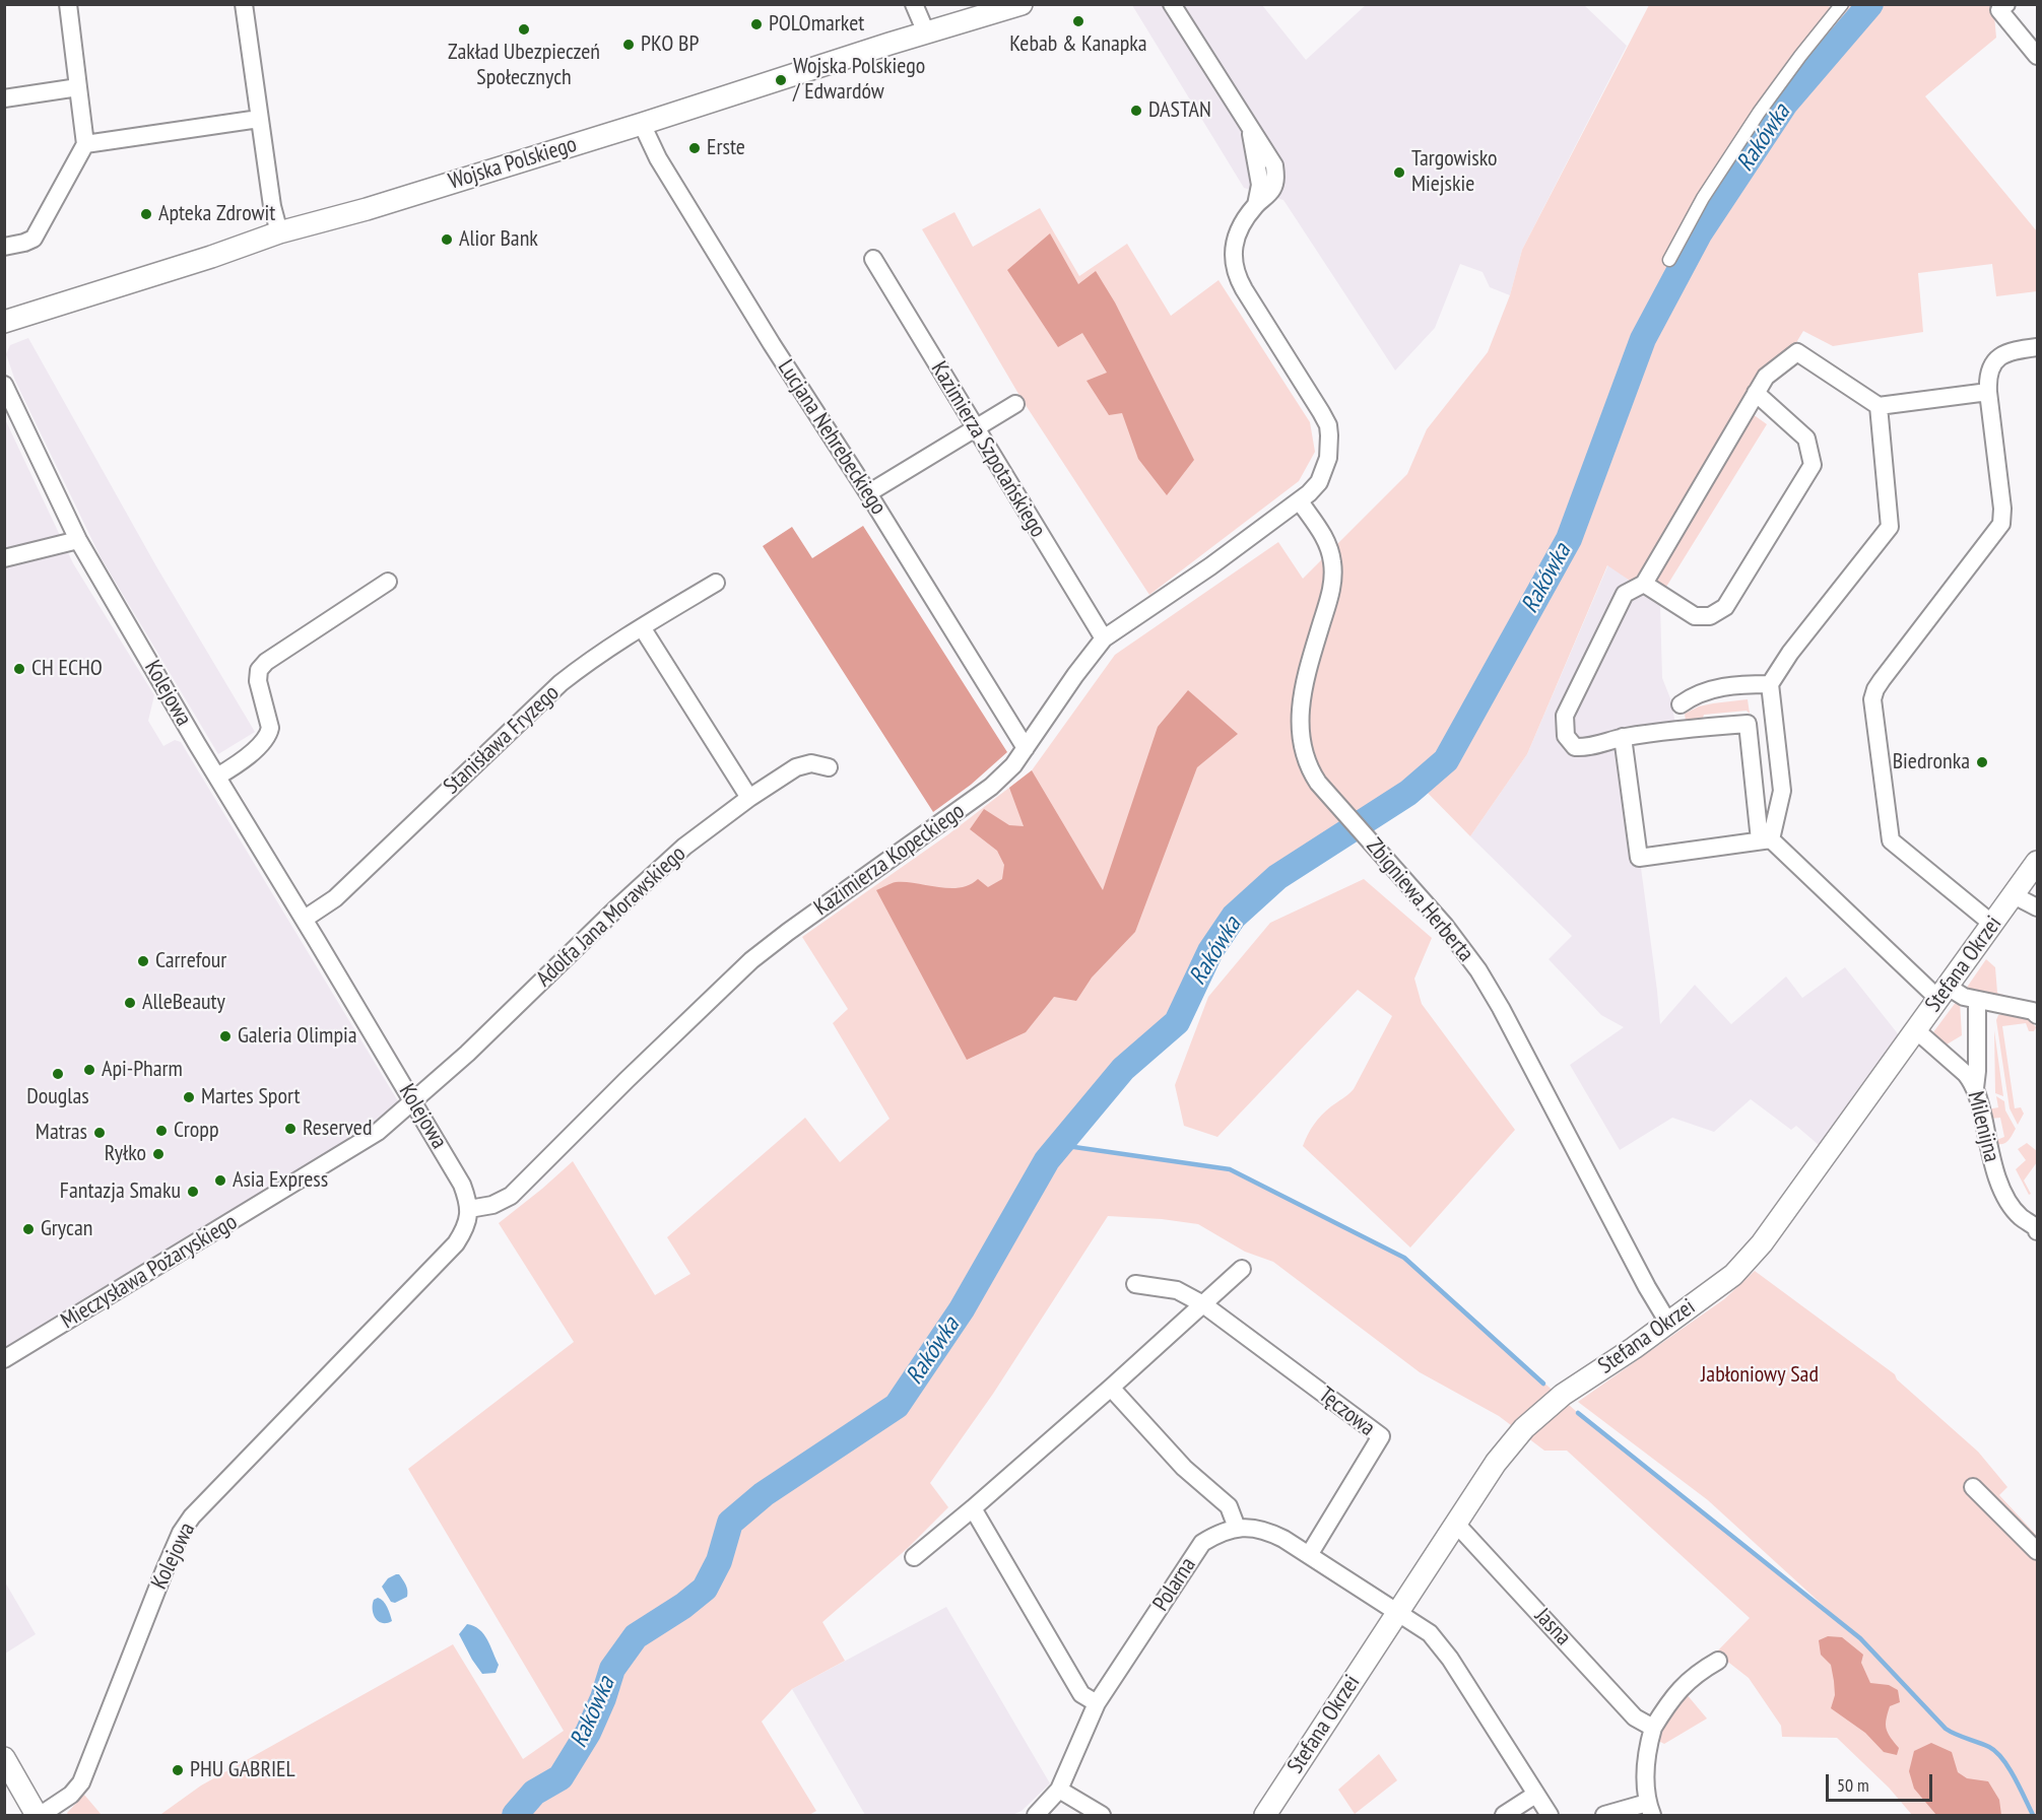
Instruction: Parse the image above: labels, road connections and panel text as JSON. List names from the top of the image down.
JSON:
{
  "streets": {
    "street": [
      "Wojska Polskiego",
      "Lucjana Nehrebeckiego",
      "Kazimierza Szpotańskiego",
      "Kolejowa",
      "Stanisława Fryzego",
      "Kazimierza Kopeckiego",
      "Zbigniewa Herberta",
      "Adolfa Jana Morawskiego",
      "Stefana Okrzei",
      "Milenijna",
      "Mieczysława Pożaryskiego",
      "Tęczowa",
      "Polarna",
      "Jasna"
    ]
  },
  "crossings": [
    ["Wojska Polskiego", "Lucjana Nehrebeckiego"],
    ["Lucjana Nehrebeckiego", "Kazimierza Kopeckiego"],
    ["Kazimierza Szpotańskiego", "Kazimierza Kopeckiego"],
    ["Kolejowa", "Stanisława Fryzego"],
    ["Kolejowa", "Kazimierza Kopeckiego"],
    ["Kolejowa", "Adolfa Jana Morawskiego"],
    ["Kolejowa", "Mieczysława Pożaryskiego"],
    ["Kazimierza Kopeckiego", "Zbigniewa Herberta"],
    ["Zbigniewa Herberta", "Stefana Okrzei"],
    ["Adolfa Jana Morawskiego", "Mieczysława Pożaryskiego"],
    ["Stefana Okrzei", "Milenijna"],
    ["Stefana Okrzei", "Polarna"],
    ["Stefana Okrzei", "Jasna"],
    ["Tęczowa", "Polarna"]
  ],
  "water": ["Rakówka"],
  "parks": ["Jabłoniowy Sad"],
  "places": [
    "Kebab & Kanapka",
    "POLOmarket",
    "Zakład Ubezpieczeń Społecznych",
    "PKO BP",
    "Wojska Polskiego / Edwardów",
    "DASTAN",
    "Erste",
    "Targowisko Miejskie",
    "Apteka Zdrowit",
    "Alior Bank",
    "CH ECHO",
    "Biedronka",
    "Carrefour",
    "AlleBeauty",
    "Galeria Olimpia",
    "Api-Pharm",
    "Douglas",
    "Martes Sport",
    "Reserved",
    "Cropp",
    "Matras",
    "Ryłko",
    "Asia Express",
    "Fantazja Smaku",
    "Grycan",
    "PHU GABRIEL"
  ],
  "scale_bar": "50 m"
}
